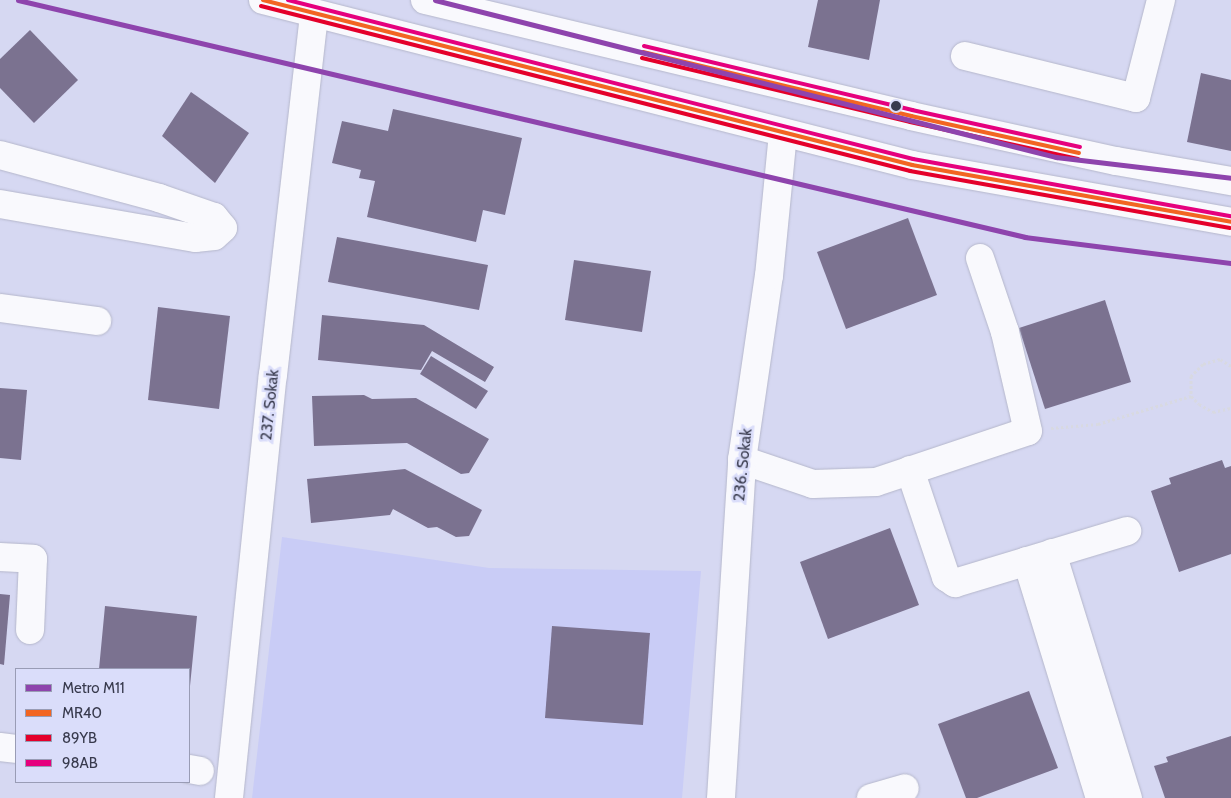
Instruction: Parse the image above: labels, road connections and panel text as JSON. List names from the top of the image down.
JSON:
{
  "streets": {
    "street": ["237. Sokak", "236. Sokak"]
  },
  "lines": [
    "metro line M11",
    "transit line MR40",
    "transit line 98AB",
    "transit line 89YB"
  ],
  "legend": [
    "Metro M11",
    "MR40",
    "89YB",
    "98AB"
  ]
}
